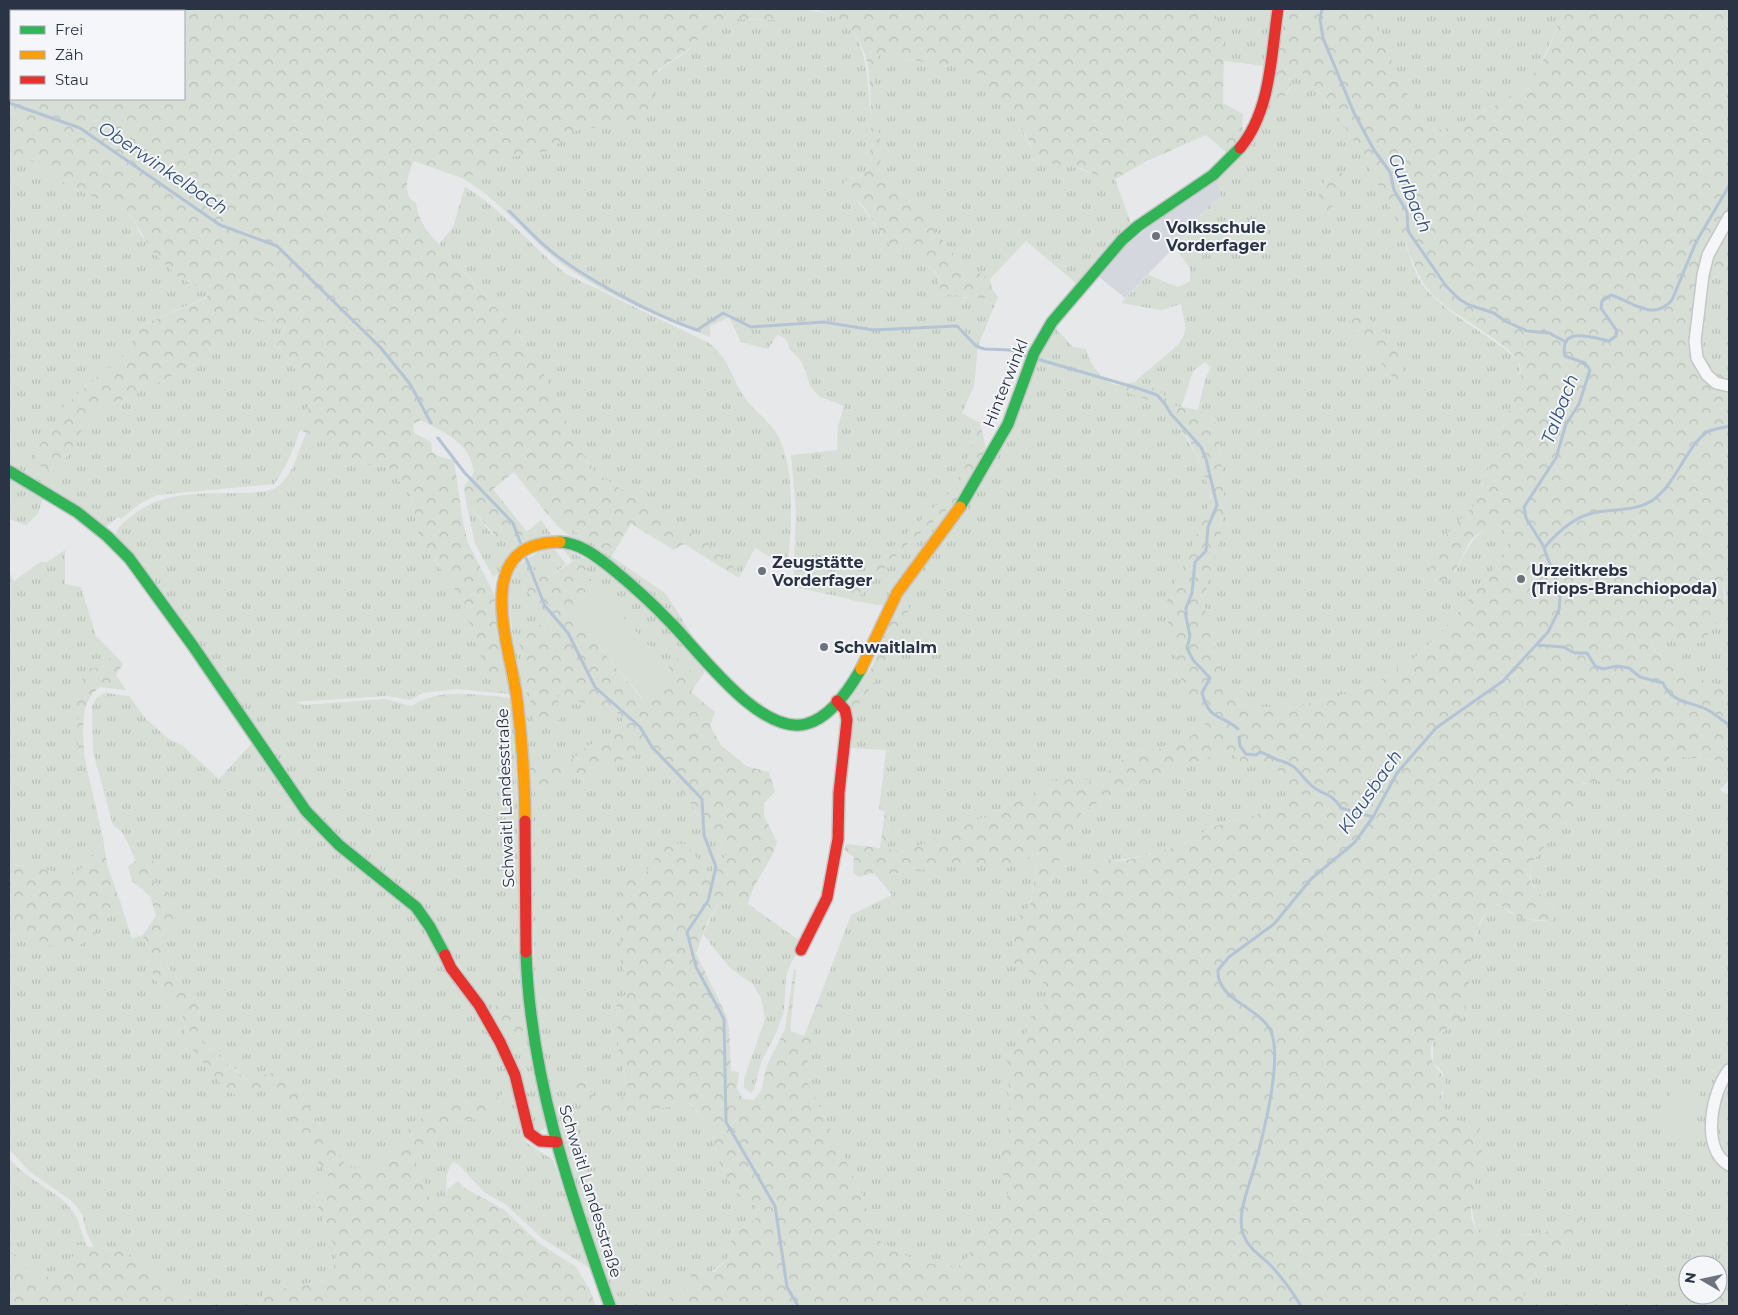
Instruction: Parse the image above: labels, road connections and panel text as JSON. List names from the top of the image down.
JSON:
{
  "streets": {
    "street": ["Hinterwinkl", "Schwaitl Landesstraße"]
  },
  "crossings": [
    ["Hinterwinkl", "Schwaitl Landesstraße"]
  ],
  "water": [
    "Oberwinkelbach",
    "Gurlbach",
    "Talbach",
    "Klausbach"
  ],
  "places": [
    "Volksschule Vorderfager",
    "Zeugstätte Vorderfager",
    "Urzeitkrebs (Triops-Branchiopoda)",
    "Schwaitlalm"
  ],
  "legend": ["Frei", "Zäh", "Stau"],
  "north": "left"
}
